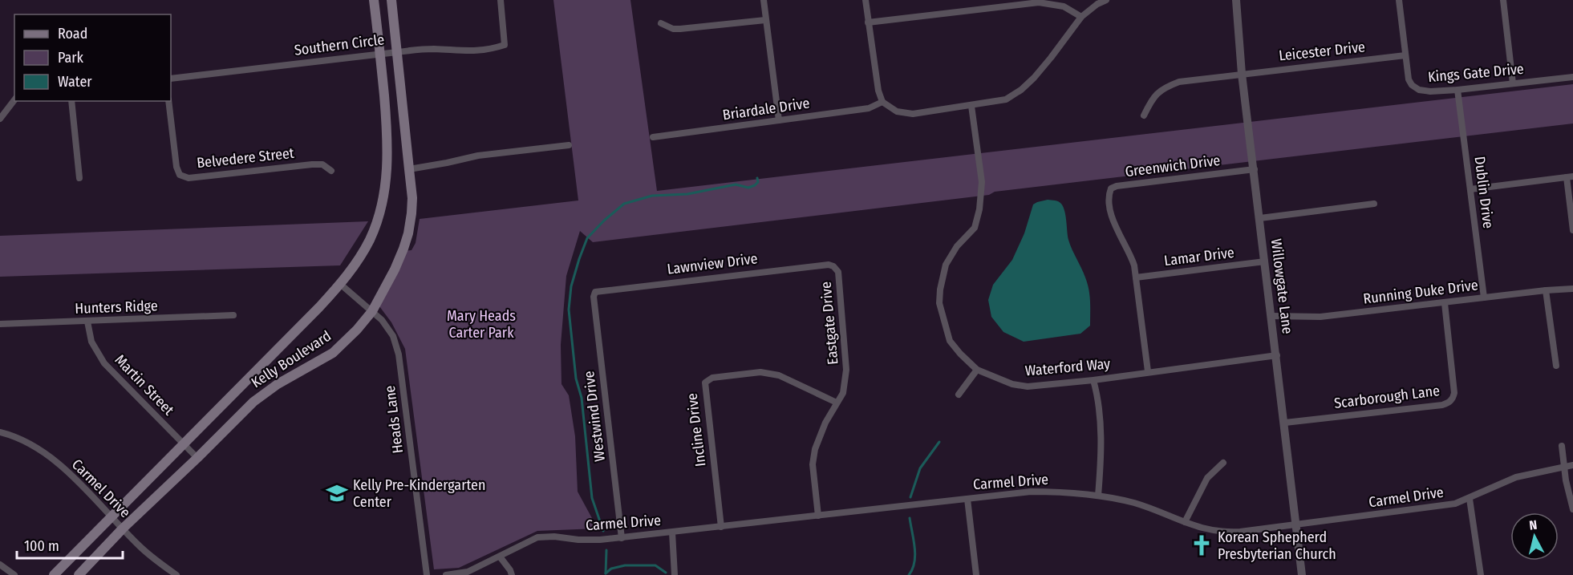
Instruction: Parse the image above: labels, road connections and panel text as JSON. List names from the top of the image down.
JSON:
{
  "streets": {
    "main road": ["Kelly Boulevard"],
    "street": [
      "Southern Circle",
      "Leicester Drive",
      "Kings Gate Drive",
      "Briardale Drive",
      "Belvedere Street",
      "Greenwich Drive",
      "Dublin Drive",
      "Lamar Drive",
      "Lawnview Drive",
      "Willowgate Lane",
      "Running Duke Drive",
      "Hunters Ridge",
      "Eastgate Drive",
      "Waterford Way",
      "Martin Street",
      "Scarborough Lane",
      "Westwind Drive",
      "Heads Lane",
      "Incline Drive",
      "Carmel Drive"
    ]
  },
  "crossings": [
    ["Southern Circle", "Kelly Boulevard"],
    ["Leicester Drive", "Kings Gate Drive"],
    ["Leicester Drive", "Willowgate Lane"],
    ["Kings Gate Drive", "Dublin Drive"],
    ["Greenwich Drive", "Lamar Drive"],
    ["Greenwich Drive", "Willowgate Lane"],
    ["Greenwich Drive", "Waterford Way"],
    ["Dublin Drive", "Running Duke Drive"],
    ["Lamar Drive", "Willowgate Lane"],
    ["Lawnview Drive", "Eastgate Drive"],
    ["Lawnview Drive", "Westwind Drive"],
    ["Willowgate Lane", "Running Duke Drive"],
    ["Willowgate Lane", "Waterford Way"],
    ["Willowgate Lane", "Scarborough Lane"],
    ["Willowgate Lane", "Carmel Drive"],
    ["Running Duke Drive", "Scarborough Lane"],
    ["Hunters Ridge", "Martin Street"],
    ["Eastgate Drive", "Incline Drive"],
    ["Eastgate Drive", "Carmel Drive"],
    ["Kelly Boulevard", "Martin Street"],
    ["Kelly Boulevard", "Heads Lane"],
    ["Kelly Boulevard", "Carmel Drive"],
    ["Westwind Drive", "Carmel Drive"],
    ["Incline Drive", "Carmel Drive"]
  ],
  "parks": ["Mary Heads Carter Park"],
  "places": {
    "school or university": ["Kelly Pre-Kindergarten Center"],
    "church": ["Korean Sphepherd Presbyterian Church"]
  },
  "legend": ["Road", "Park", "Water"],
  "scale_bar": "100 m",
  "north": "top"
}
